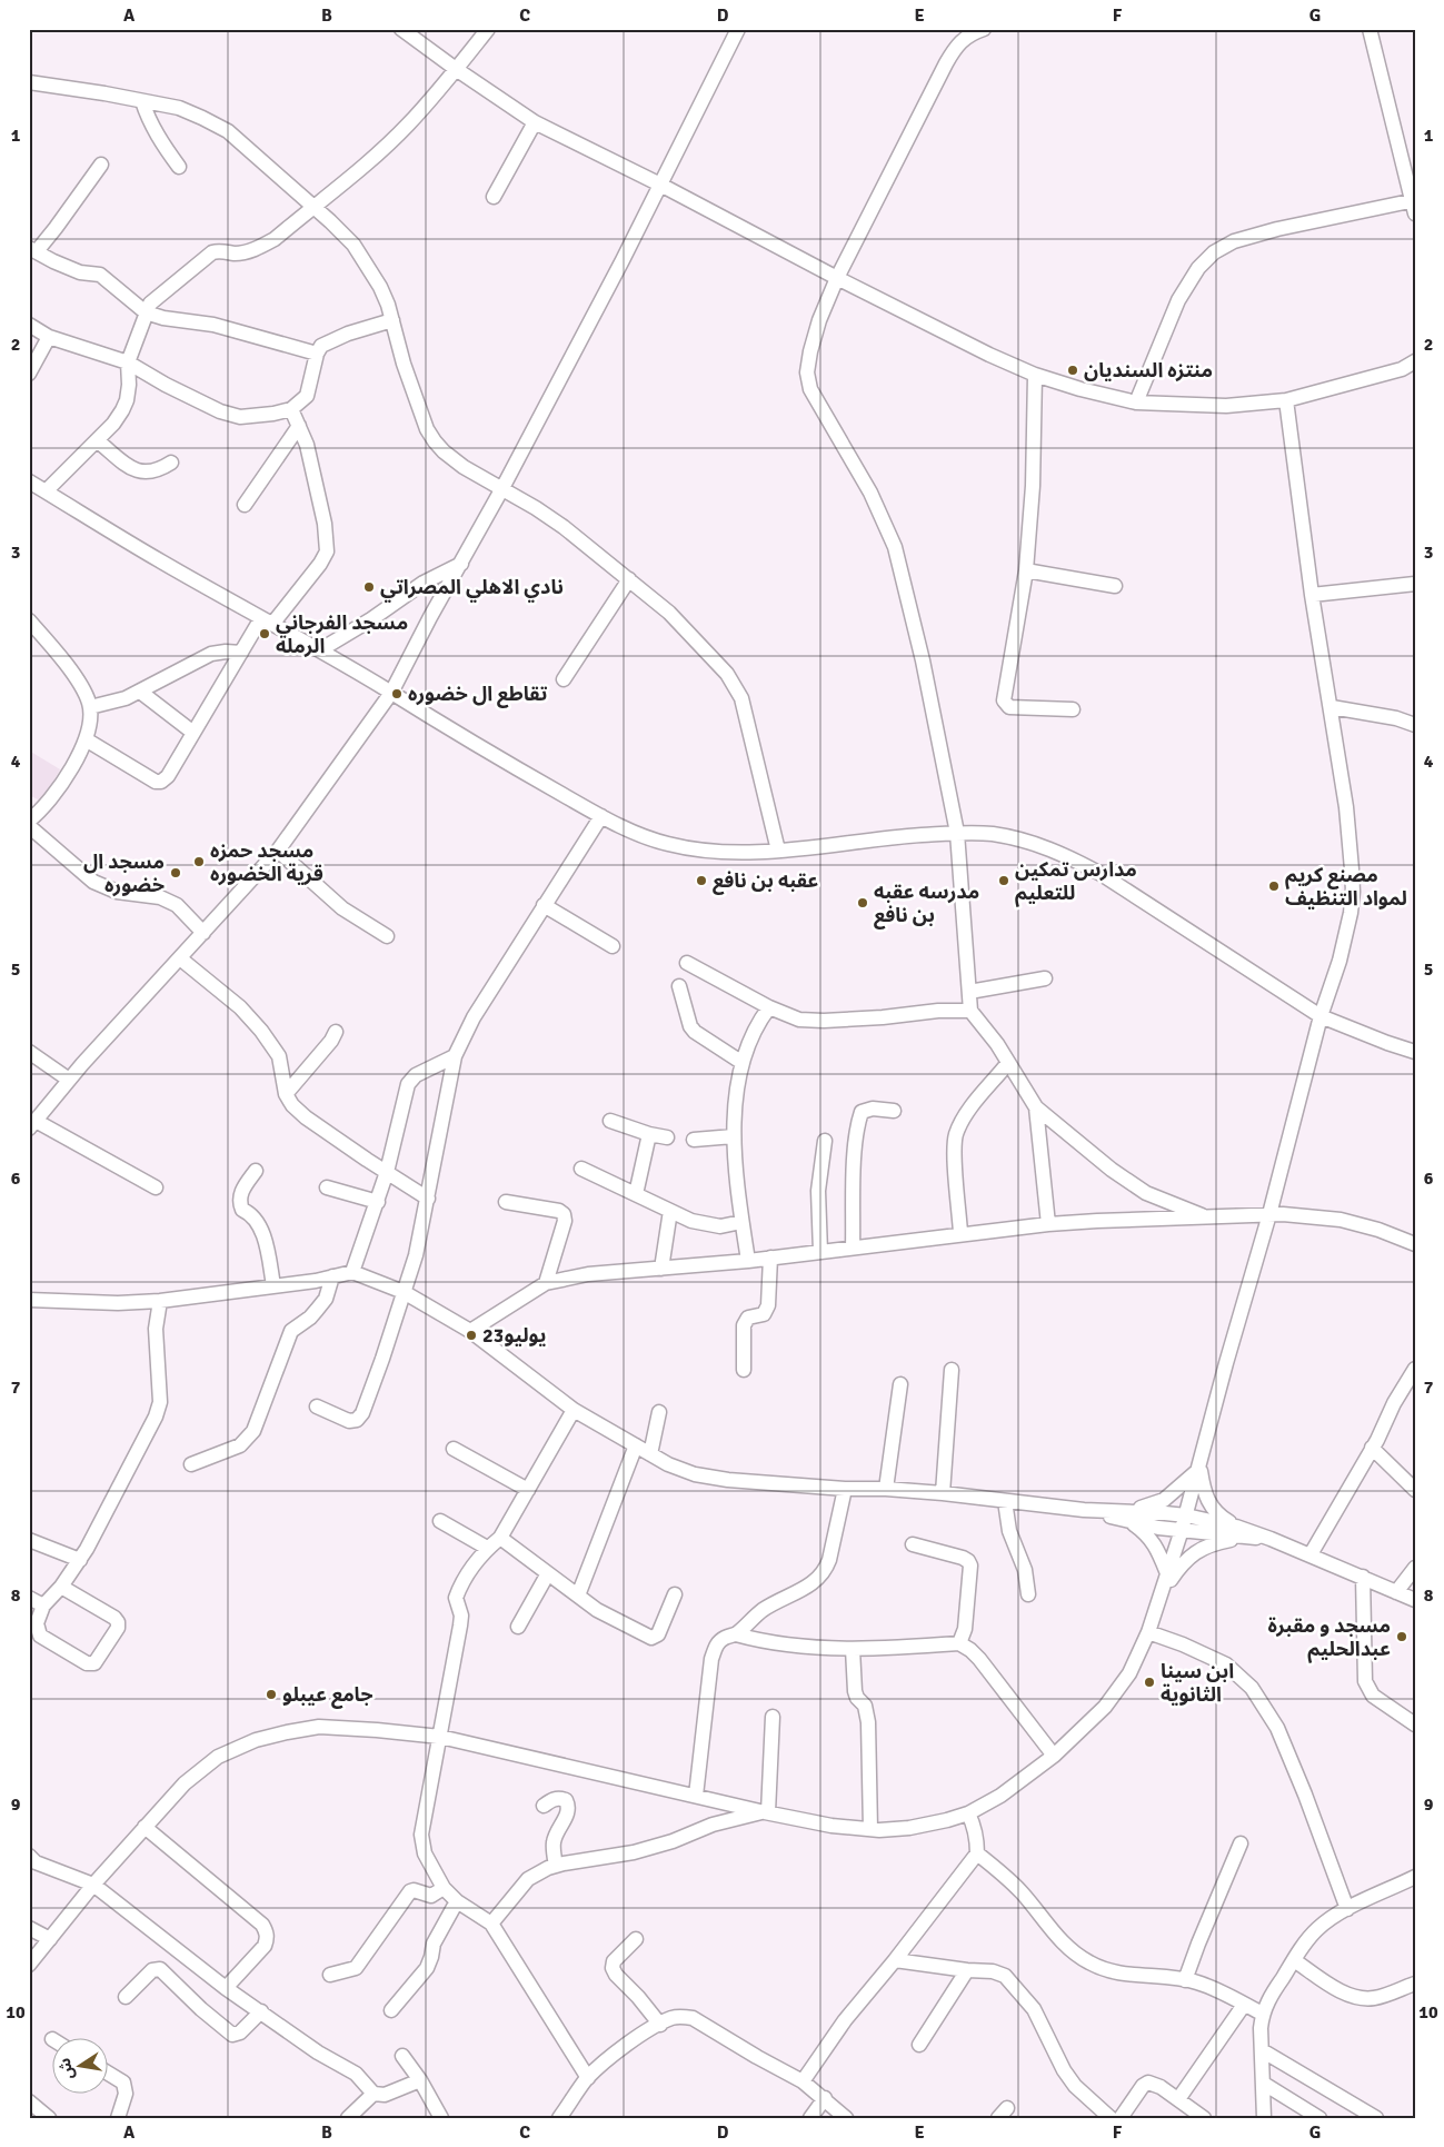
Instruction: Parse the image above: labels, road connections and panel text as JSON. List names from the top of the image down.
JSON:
{
  "places": [
    "منتزه السنديان",
    "نادي الاهلي المصراتي",
    "مسجد الفرجاني الرمله",
    "تقاطع ال خضوره",
    "مسجد حمزه قرية الخضوره",
    "مسجد ال خضوره",
    "عقبه بن نافع",
    "مدارس تمكين للتعليم",
    "مصنع كريم لمواد التنظيف",
    "مدرسه عقبه بن نافع",
    "23يوليو",
    "مسجد و مقبرة عبدالحليم",
    "ابن سينا الثانوية",
    "جامع عيبلو"
  ],
  "north": "left",
  "grid": {
    "columns": [
      "A",
      "B",
      "C",
      "D",
      "E",
      "F",
      "G"
    ],
    "rows": [
      "1",
      "2",
      "3",
      "4",
      "5",
      "6",
      "7",
      "8",
      "9",
      "10"
    ]
  }
}
